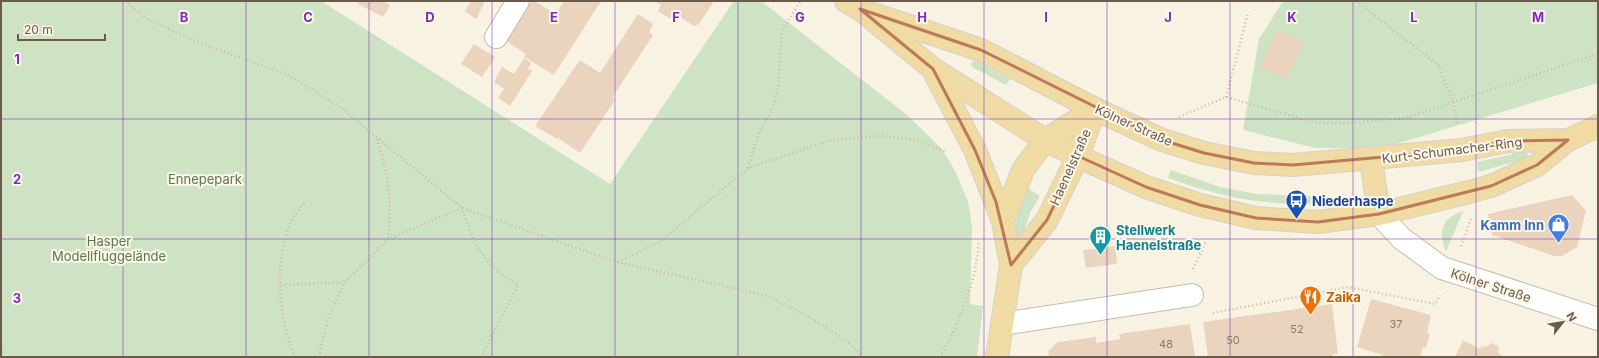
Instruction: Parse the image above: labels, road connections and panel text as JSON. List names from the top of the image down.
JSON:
{
  "streets": {
    "main road": ["Kölner Straße", "Kurt-Schumacher-Ring", "Haenelstraße"]
  },
  "crossings": [
    ["Kölner Straße", "Kurt-Schumacher-Ring"],
    ["Kölner Straße", "Haenelstraße"]
  ],
  "parks": ["Ennepepark", "Hasper Modellfluggelände"],
  "places": {
    "bus stop": ["Niederhaspe"],
    "shop": ["Kamm Inn"],
    "building": ["Stellwerk Haenelstraße"],
    "restaurant": ["Zaika"]
  },
  "house_numbers": [
    "37",
    "52",
    "50",
    "48"
  ],
  "scale_bar": "20 m",
  "north": "top right",
  "grid": {
    "columns": [
      "B",
      "C",
      "D",
      "E",
      "F",
      "G",
      "H",
      "I",
      "J",
      "K",
      "L",
      "M"
    ],
    "rows": ["1", "2", "3"]
  }
}
